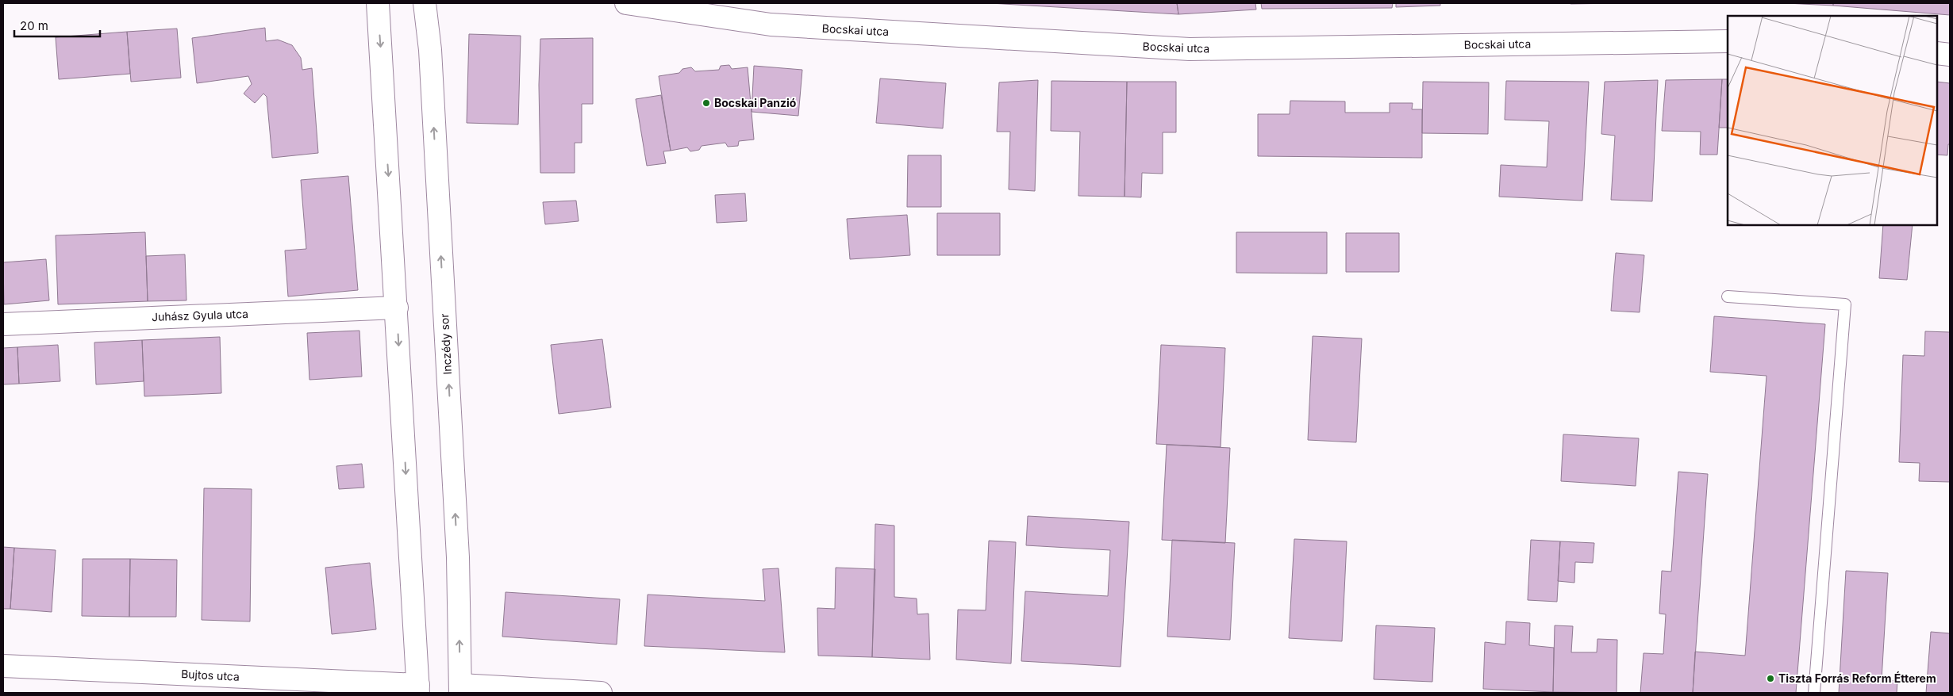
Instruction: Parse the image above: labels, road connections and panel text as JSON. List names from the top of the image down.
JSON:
{
  "streets": {
    "street": [
      "Bocskai utca",
      "Juhász Gyula utca",
      "Inczédy sor",
      "Bujtos utca"
    ]
  },
  "places": ["Bocskai Panzió", "Tiszta Forrás Reform Étterem"],
  "scale_bar": "20 m"
}
